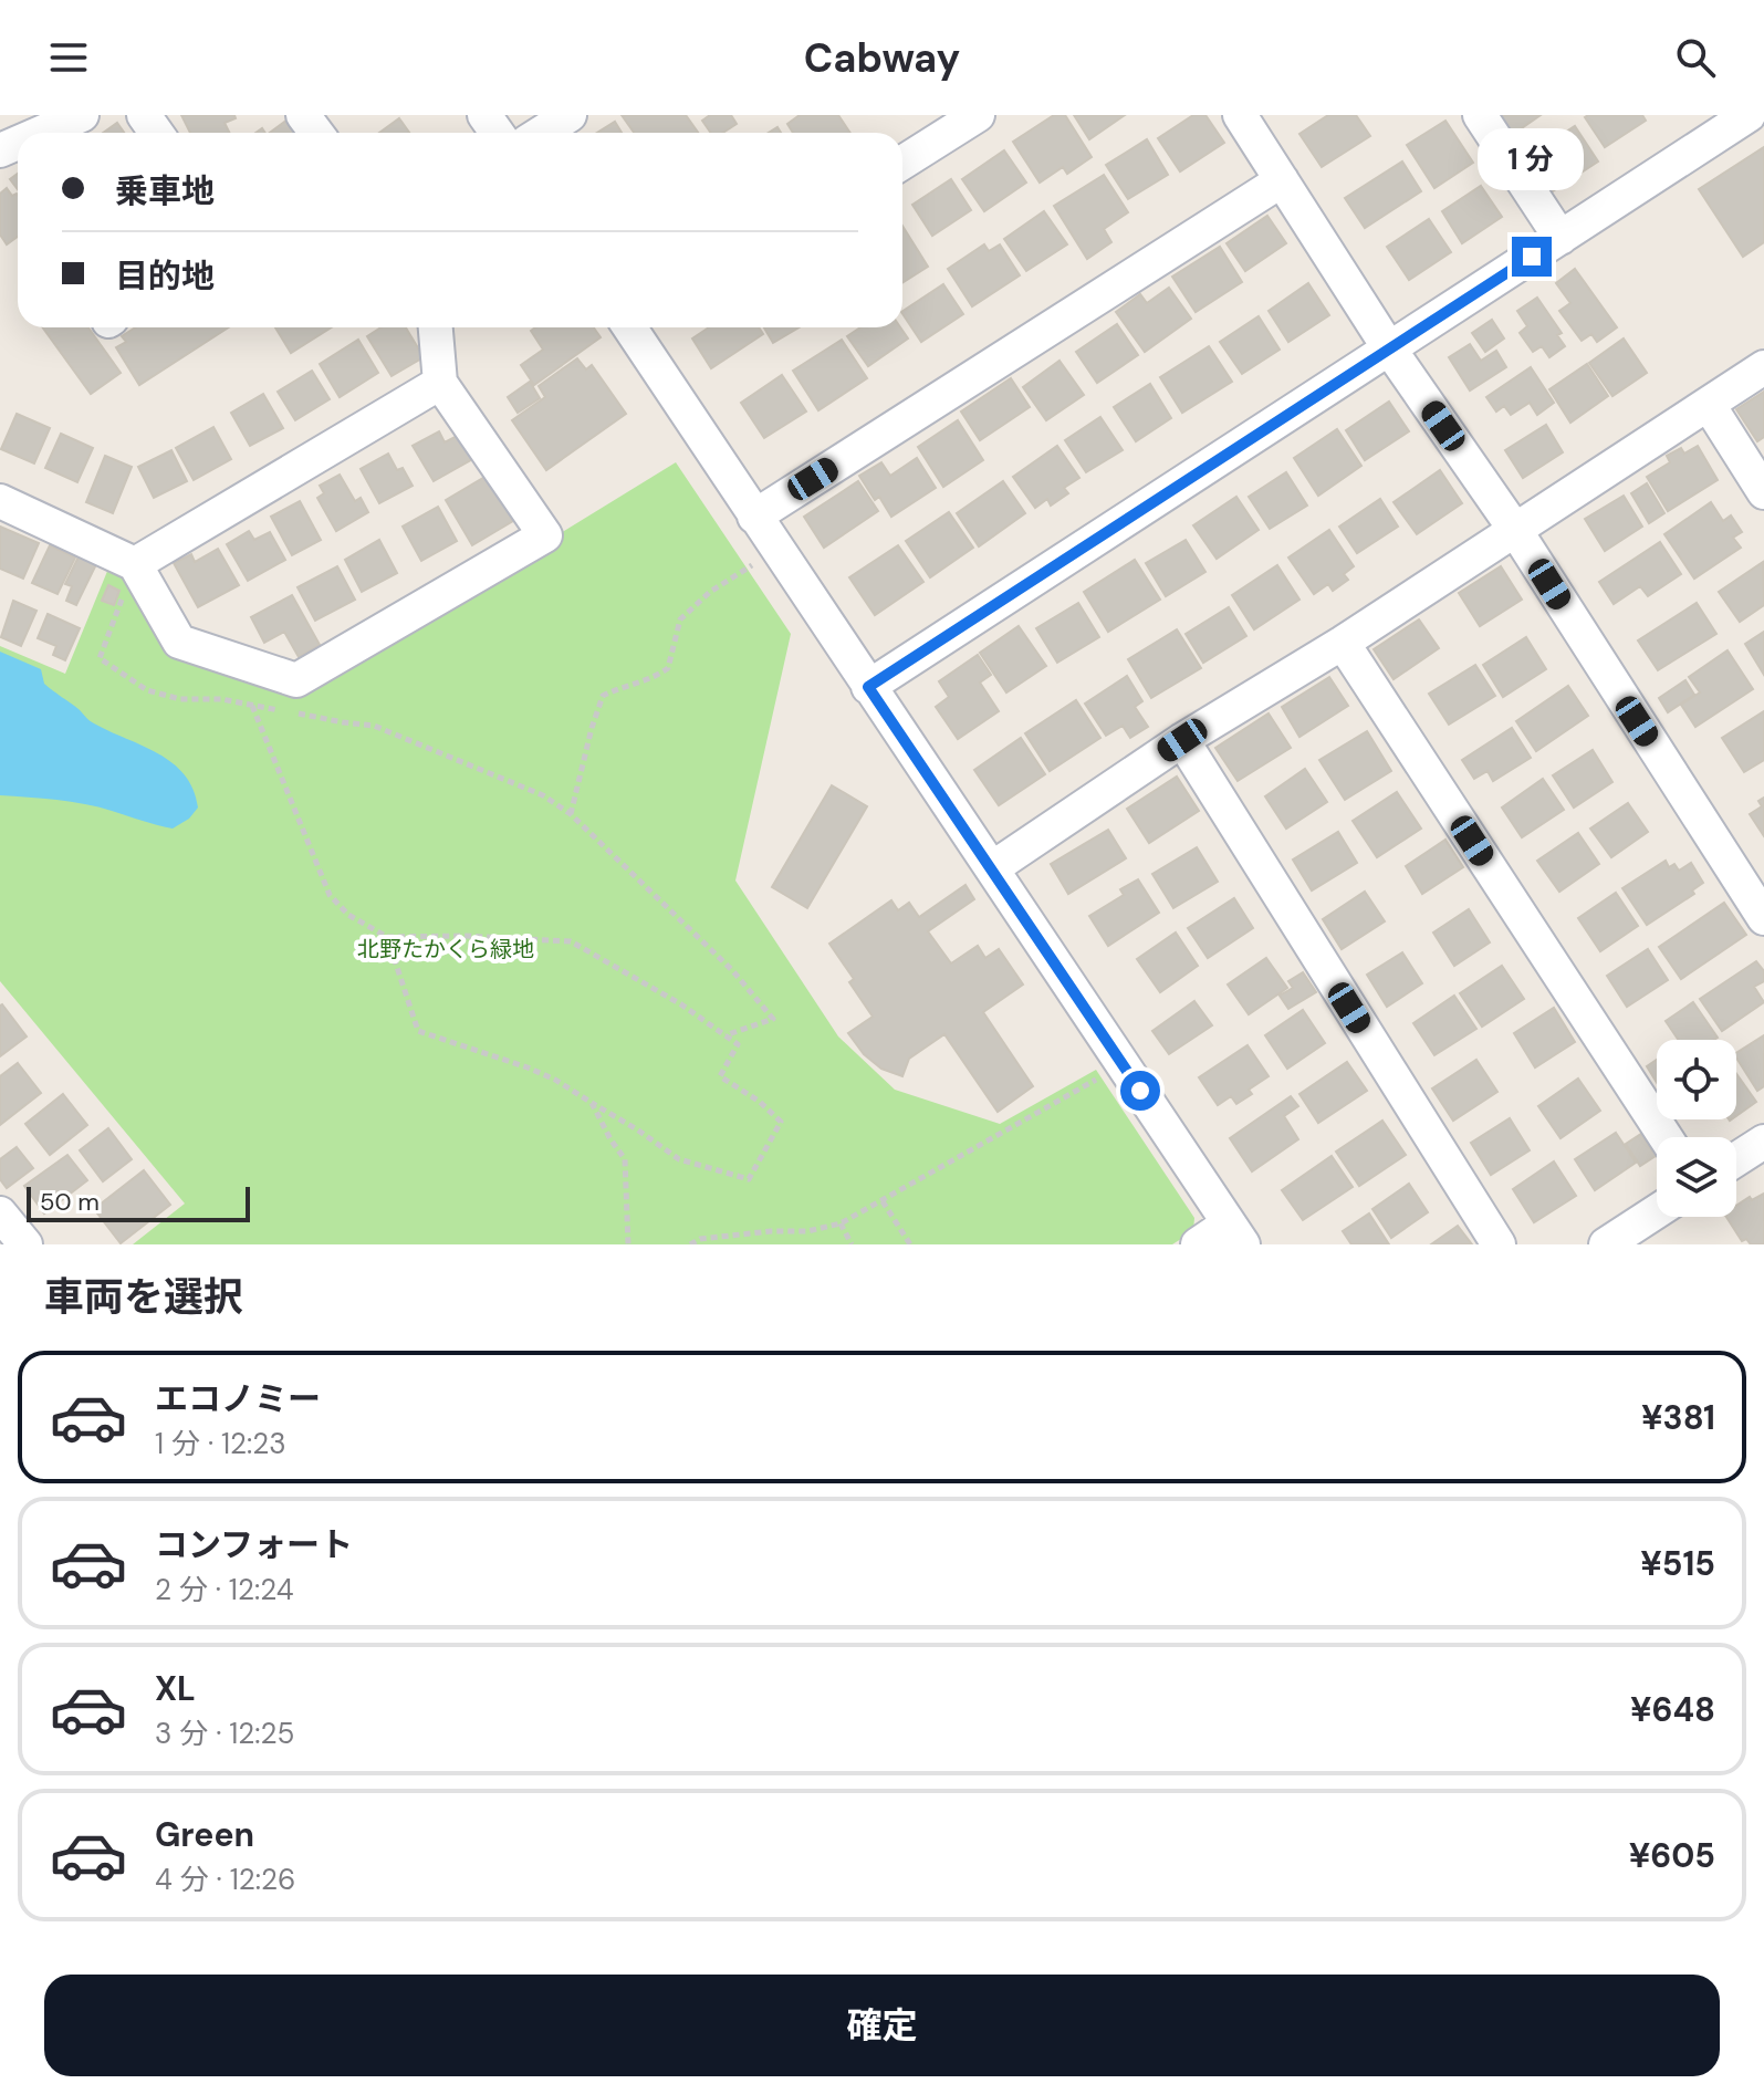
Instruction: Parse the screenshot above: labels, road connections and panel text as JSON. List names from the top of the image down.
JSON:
{
  "parks": ["北野たかくら緑地"],
  "scale_bar": "50 m",
  "page": {
    "header": "Cabway",
    "bubble": "1 分",
    "banner": ["乗車地", "目的地"],
    "scale": "50 m",
    "heading": "車両を選択",
    "list": [
      {
        "name": "エコノミー",
        "note": "1 分 · 12:23",
        "value": "¥381"
      },
      {
        "name": "コンフォート",
        "note": "2 分 · 12:24",
        "value": "¥515"
      },
      {
        "name": "XL",
        "note": "3 分 · 12:25",
        "value": "¥648"
      },
      {
        "name": "Green",
        "note": "4 分 · 12:26",
        "value": "¥605"
      }
    ],
    "buttons": "確定"
  }
}
